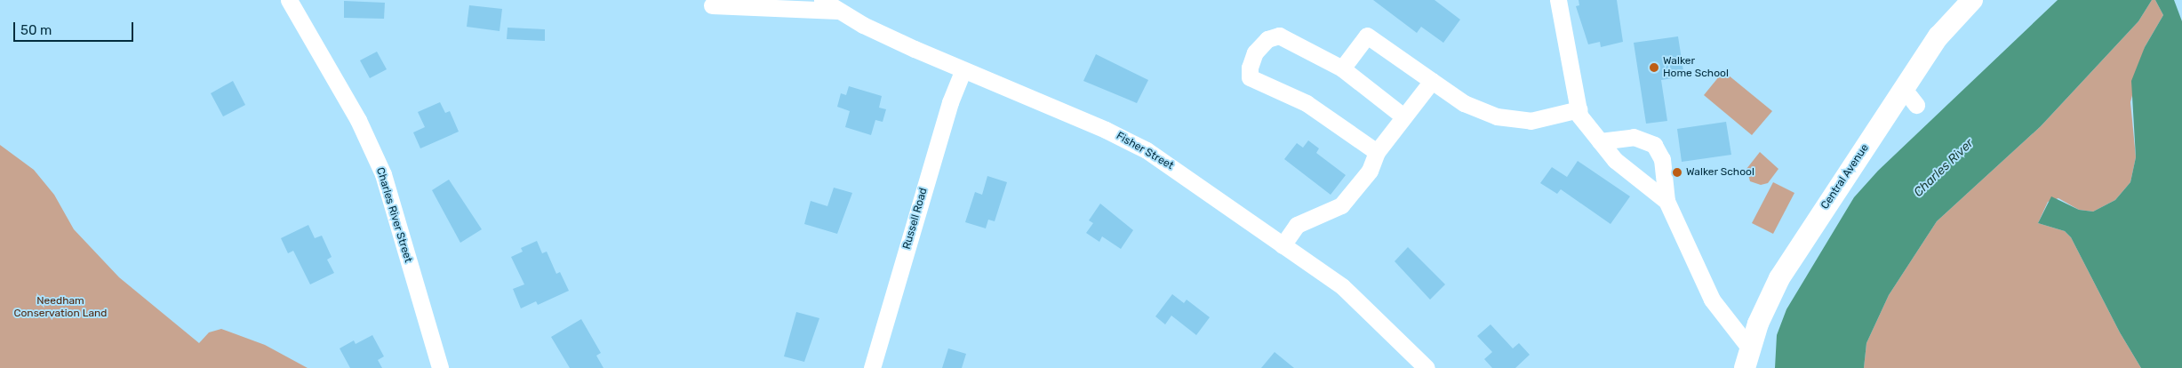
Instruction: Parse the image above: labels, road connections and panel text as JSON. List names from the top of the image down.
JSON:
{
  "streets": {
    "main road": ["Central Avenue"],
    "street": ["Fisher Street", "Charles River Street", "Russell Road"]
  },
  "crossings": [
    ["Fisher Street", "Russell Road"]
  ],
  "water": ["Charles River"],
  "parks": ["Needham Conservation Land"],
  "places": ["Walker Home School", "Walker School"],
  "scale_bar": "50 m"
}
